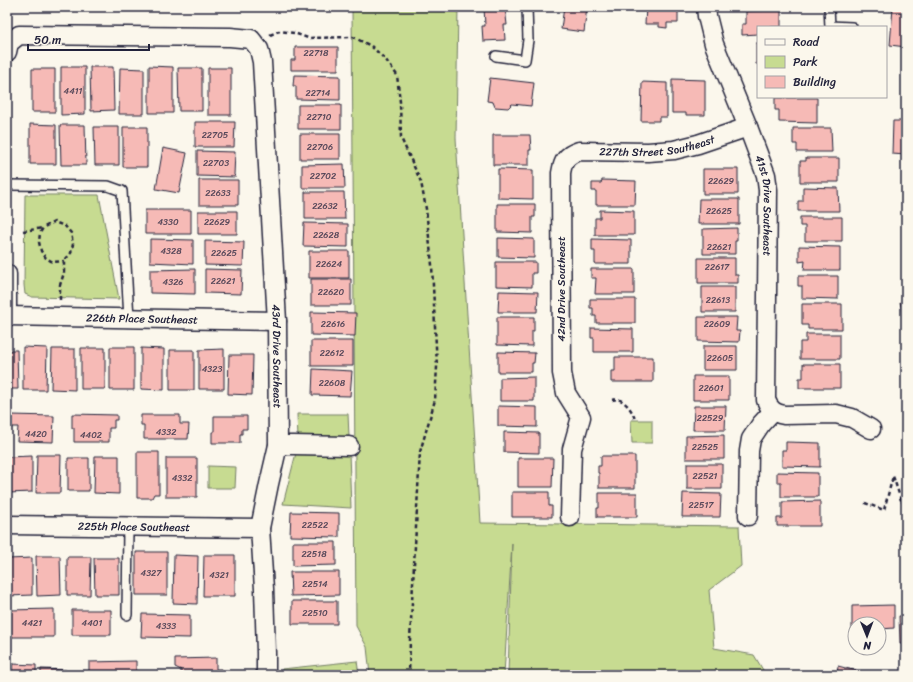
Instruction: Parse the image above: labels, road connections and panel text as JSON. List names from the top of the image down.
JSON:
{
  "streets": {
    "street": [
      "227th Street Southeast",
      "41st Drive Southeast",
      "42nd Drive Southeast",
      "226th Place Southeast",
      "43rd Drive Southeast",
      "225th Place Southeast"
    ]
  },
  "crossings": [
    ["227th Street Southeast", "41st Drive Southeast"],
    ["227th Street Southeast", "42nd Drive Southeast"],
    ["226th Place Southeast", "43rd Drive Southeast"],
    ["43rd Drive Southeast", "225th Place Southeast"]
  ],
  "house_numbers": [
    "22718",
    "4411",
    "22714",
    "22710",
    "22705",
    "22706",
    "22703",
    "22702",
    "22629",
    "22633",
    "22632",
    "22625",
    "4330",
    "22629",
    "22628",
    "22621",
    "4328",
    "22625",
    "22624",
    "22617",
    "22621",
    "4326",
    "22620",
    "22613",
    "22616",
    "22609",
    "22612",
    "22605",
    "4323",
    "22608",
    "22601",
    "22529",
    "4332",
    "4420",
    "4402",
    "22525",
    "22521",
    "4332",
    "22517",
    "22522",
    "22518",
    "4327",
    "4321",
    "22514",
    "22510",
    "4421",
    "4401",
    "4333"
  ],
  "legend": ["Road", "Park", "Building"],
  "scale_bar": "50 m",
  "north": "bottom"
}
